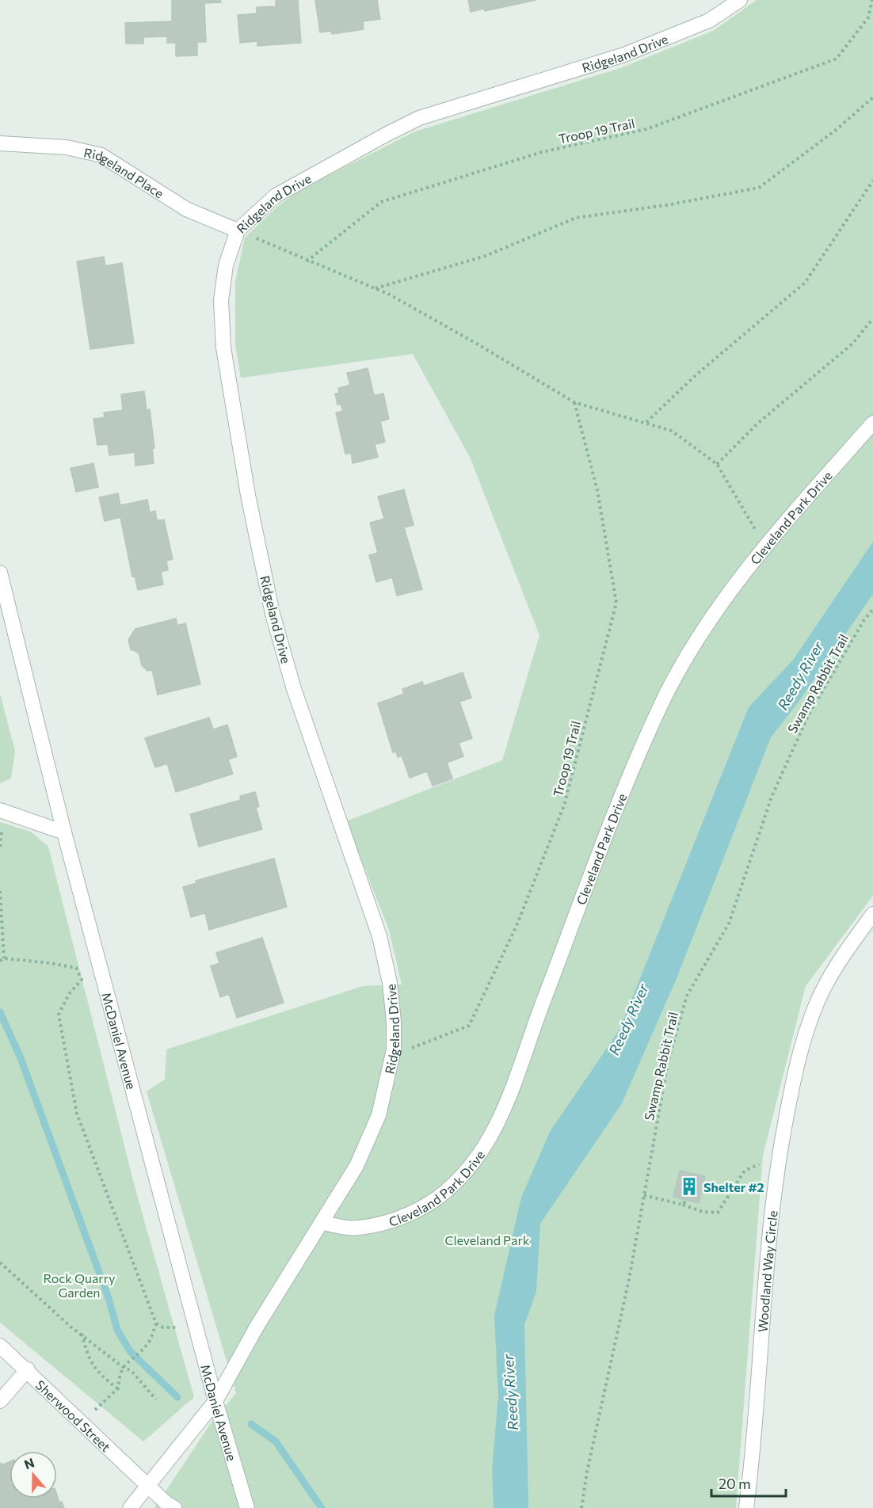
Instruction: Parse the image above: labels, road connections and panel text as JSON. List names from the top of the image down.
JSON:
{
  "streets": {
    "street": [
      "Ridgeland Drive",
      "Ridgeland Place",
      "Cleveland Park Drive",
      "McDaniel Avenue",
      "Woodland Way Circle",
      "Sherwood Street"
    ],
    "path": ["Troop 19 Trail", "Swamp Rabbit Trail"]
  },
  "crossings": [
    ["Ridgeland Drive", "Troop 19 Trail"],
    ["Ridgeland Drive", "Ridgeland Place"],
    ["Ridgeland Drive", "Cleveland Park Drive"],
    ["Ridgeland Drive", "McDaniel Avenue"],
    ["Ridgeland Drive", "Sherwood Street"]
  ],
  "water": ["Reedy River"],
  "parks": ["Cleveland Park", "Rock Quarry Garden"],
  "places": {
    "building": ["Shelter #2"]
  },
  "scale_bar": "20 m",
  "north": "top"
}
